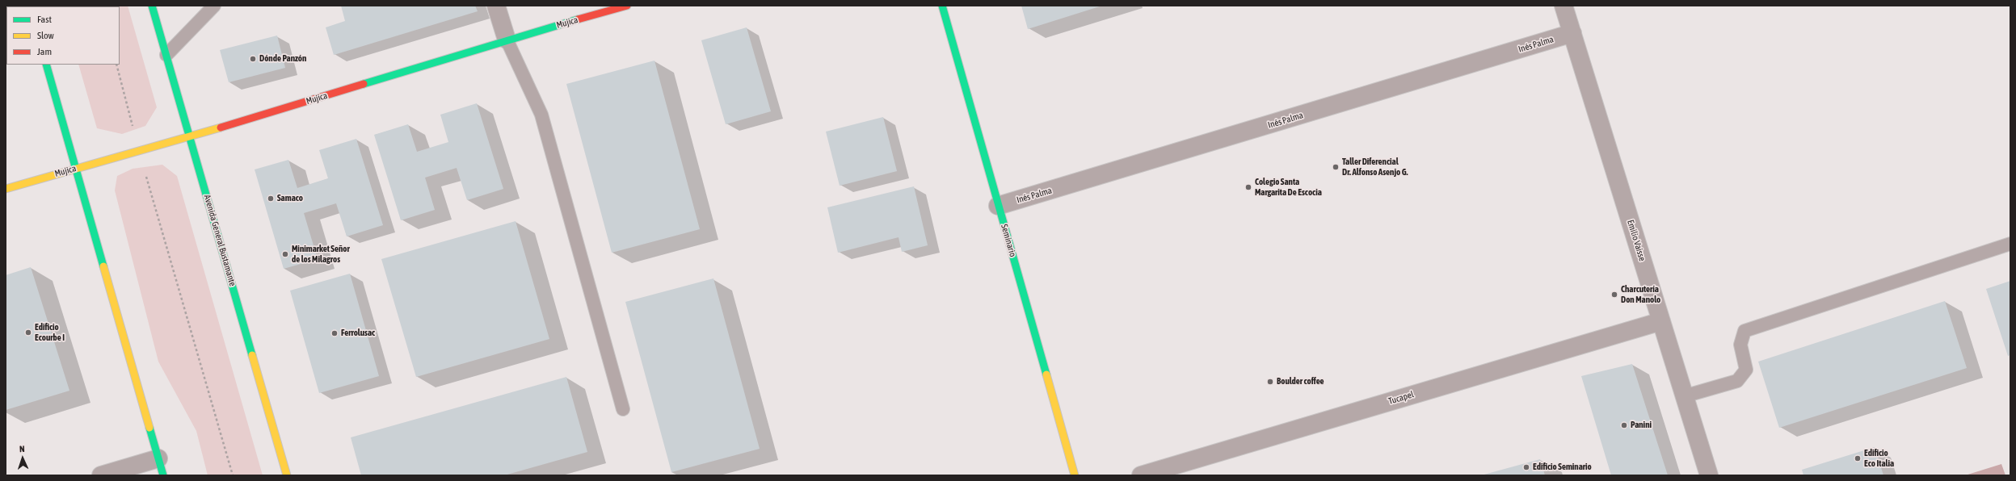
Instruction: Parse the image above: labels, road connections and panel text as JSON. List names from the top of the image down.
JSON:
{
  "streets": {
    "street": [
      "Mujica",
      "Inés Palma",
      "Avenida General Bustamante",
      "Seminario",
      "Emilio Vaisse",
      "Tucapel"
    ]
  },
  "crossings": [
    ["Mujica", "Avenida General Bustamante"],
    ["Inés Palma", "Seminario"],
    ["Inés Palma", "Emilio Vaisse"],
    ["Emilio Vaisse", "Tucapel"]
  ],
  "places": [
    "Dónde Panzón",
    "Taller Diferencial Dr. Alfonso Asenjo G.",
    "Colegio Santa Margarita De Escocia",
    "Samaco",
    "Minimarket Señor de los Milagros",
    "Charcutería Don Manolo",
    "Edificio Ecourbe I",
    "Ferrolusac",
    "Boulder coffee",
    "Panini",
    "Edificio Eco Italia",
    "Edificio Seminario"
  ],
  "legend": ["Fast", "Slow", "Jam"],
  "north": "top"
}
